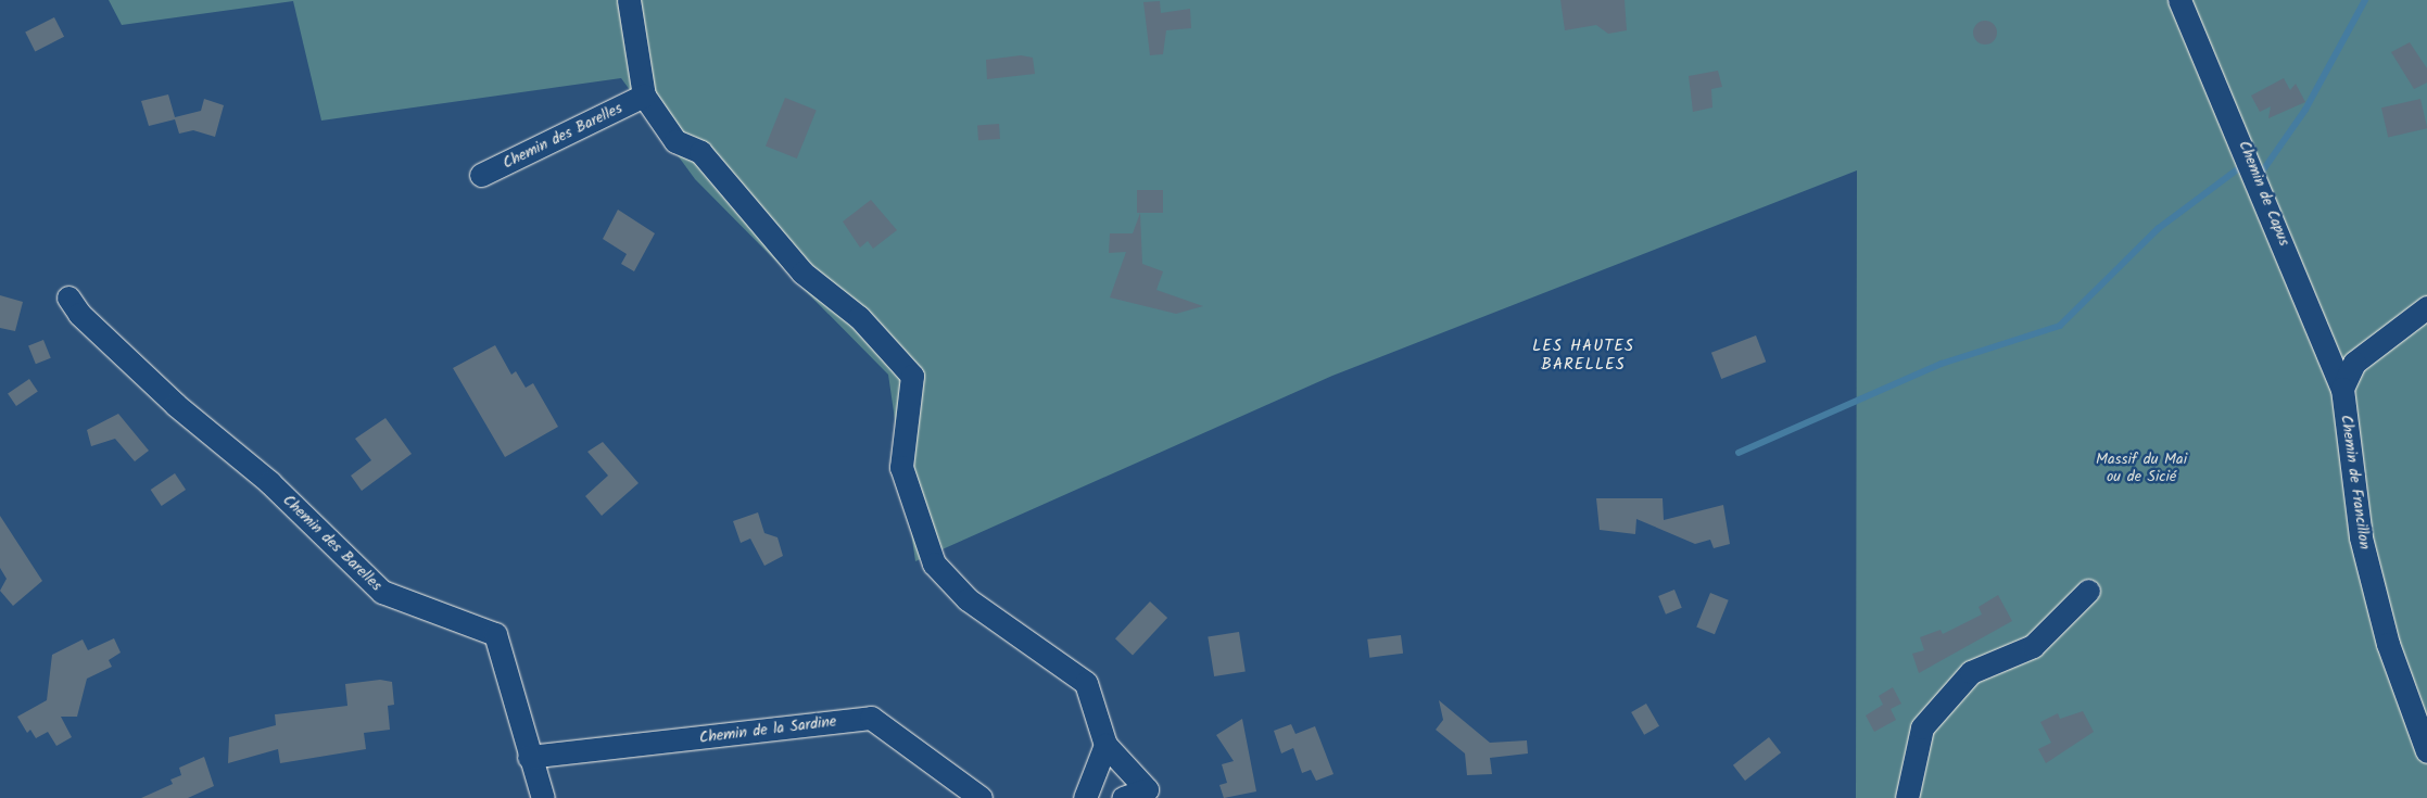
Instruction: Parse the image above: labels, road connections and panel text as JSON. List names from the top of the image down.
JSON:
{
  "streets": {
    "street": [
      "Chemin des Barelles",
      "Chemin de Capus",
      "Chemin de Francillon",
      "Chemin de la Sardine"
    ]
  },
  "crossings": [
    ["Chemin des Barelles", "Chemin de la Sardine"],
    ["Chemin de Capus", "Chemin de Francillon"]
  ],
  "districts": ["LES HAUTES BARELLES"],
  "parks": ["Massif du Mai ou de Sicié"]
}
